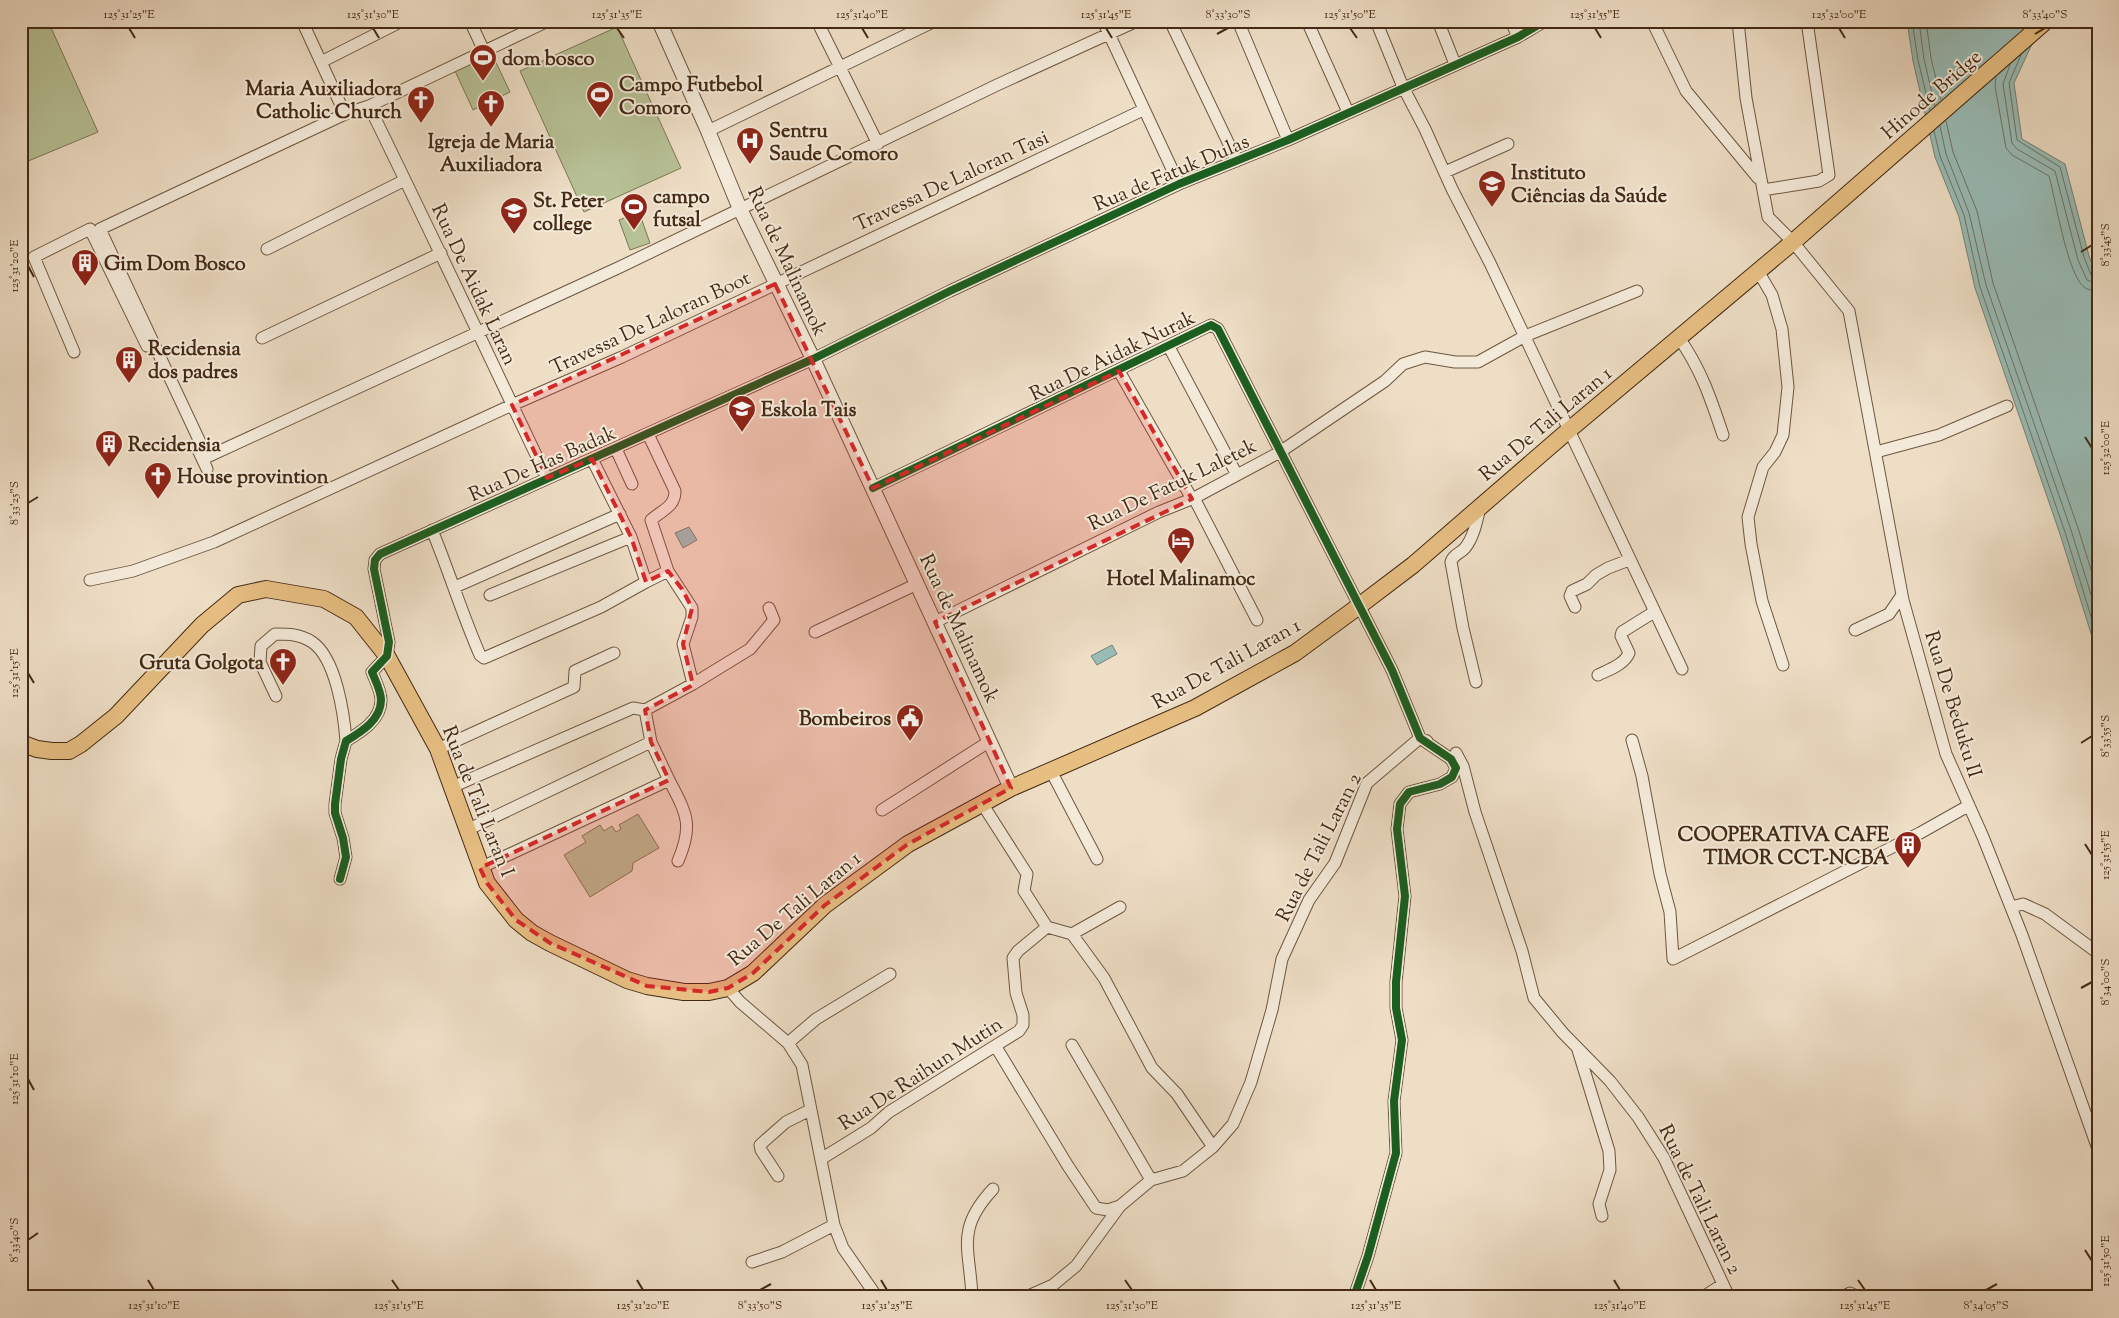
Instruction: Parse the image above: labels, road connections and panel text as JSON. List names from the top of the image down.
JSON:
{
  "streets": {
    "main road": ["Hinode Bridge", "Rua De Tali Laran 1", "Rua de Tali Laran I"],
    "street": [
      "Rua de Fatuk Dulas",
      "Travessa De Laloran Tasi",
      "Rua de Malinamok",
      "Rua De Aidak Laran",
      "Travessa De Laloran Boot",
      "Rua De Aidak Nurak",
      "Rua De Has Badak",
      "Rua De Fatuk Laletek",
      "Rua De Beduku II",
      "Rua de Tali Laran 2",
      "Rua De Raihun Mutin"
    ]
  },
  "crossings": [
    ["Hinode Bridge", "Rua De Tali Laran 1"],
    ["Rua de Fatuk Dulas", "Rua de Malinamok"],
    ["Rua de Fatuk Dulas", "Rua De Has Badak"],
    ["Travessa De Laloran Tasi", "Rua de Malinamok"],
    ["Travessa De Laloran Tasi", "Travessa De Laloran Boot"],
    ["Rua de Malinamok", "Travessa De Laloran Boot"],
    ["Rua de Malinamok", "Rua De Aidak Nurak"],
    ["Rua de Malinamok", "Rua De Tali Laran 1"],
    ["Rua de Malinamok", "Rua De Has Badak"],
    ["Rua de Malinamok", "Rua De Fatuk Laletek"],
    ["Rua De Aidak Laran", "Travessa De Laloran Boot"],
    ["Rua De Aidak Laran", "Rua De Has Badak"],
    ["Rua De Aidak Nurak", "Rua De Tali Laran 1"],
    ["Rua De Aidak Nurak", "Rua De Fatuk Laletek"],
    ["Rua De Aidak Nurak", "Rua de Tali Laran 2"],
    ["Rua De Tali Laran 1", "Rua De Beduku II"],
    ["Rua De Tali Laran 1", "Rua de Tali Laran I"],
    ["Rua De Has Badak", "Rua de Tali Laran I"]
  ],
  "places": {
    "sports": ["dom bosco", "Campo Futbebol Comoro", "campo futsal"],
    "church": [
      "Maria Auxiliadora Catholic Church",
      "Igreja de Maria Auxiliadora",
      "House provintion",
      "Gruta Golgota"
    ],
    "hospital": ["Sentru Saude Comoro"],
    "school or university": ["Instituto Ciências da Saúde", "St. Peter college", "Eskola Tais"],
    "building": [
      "Gim Dom Bosco",
      "Recidensia dos padres",
      "Recidensia",
      "COOPERATIVA CAFE TIMOR CCT-NCBA"
    ],
    "hotel": ["Hotel Malinamoc"],
    "public building": ["Bombeiros"]
  },
  "coordinates": [
    "125°31'25\"E",
    "125°31'30\"E",
    "125°31'35\"E",
    "125°31'40\"E",
    "125°31'45\"E",
    "8°33'30\"S",
    "125°31'50\"E",
    "125°31'55\"E",
    "125°32'00\"E",
    "8°33'40\"S",
    "8°33'45\"S",
    "125°31'20\"E",
    "8°33'25\"S",
    "125°31'15\"E",
    "8°33'55\"S",
    "8°34'00\"S",
    "125°31'10\"E",
    "8°33'50\"S",
    "8°34'05\"S"
  ]
}
